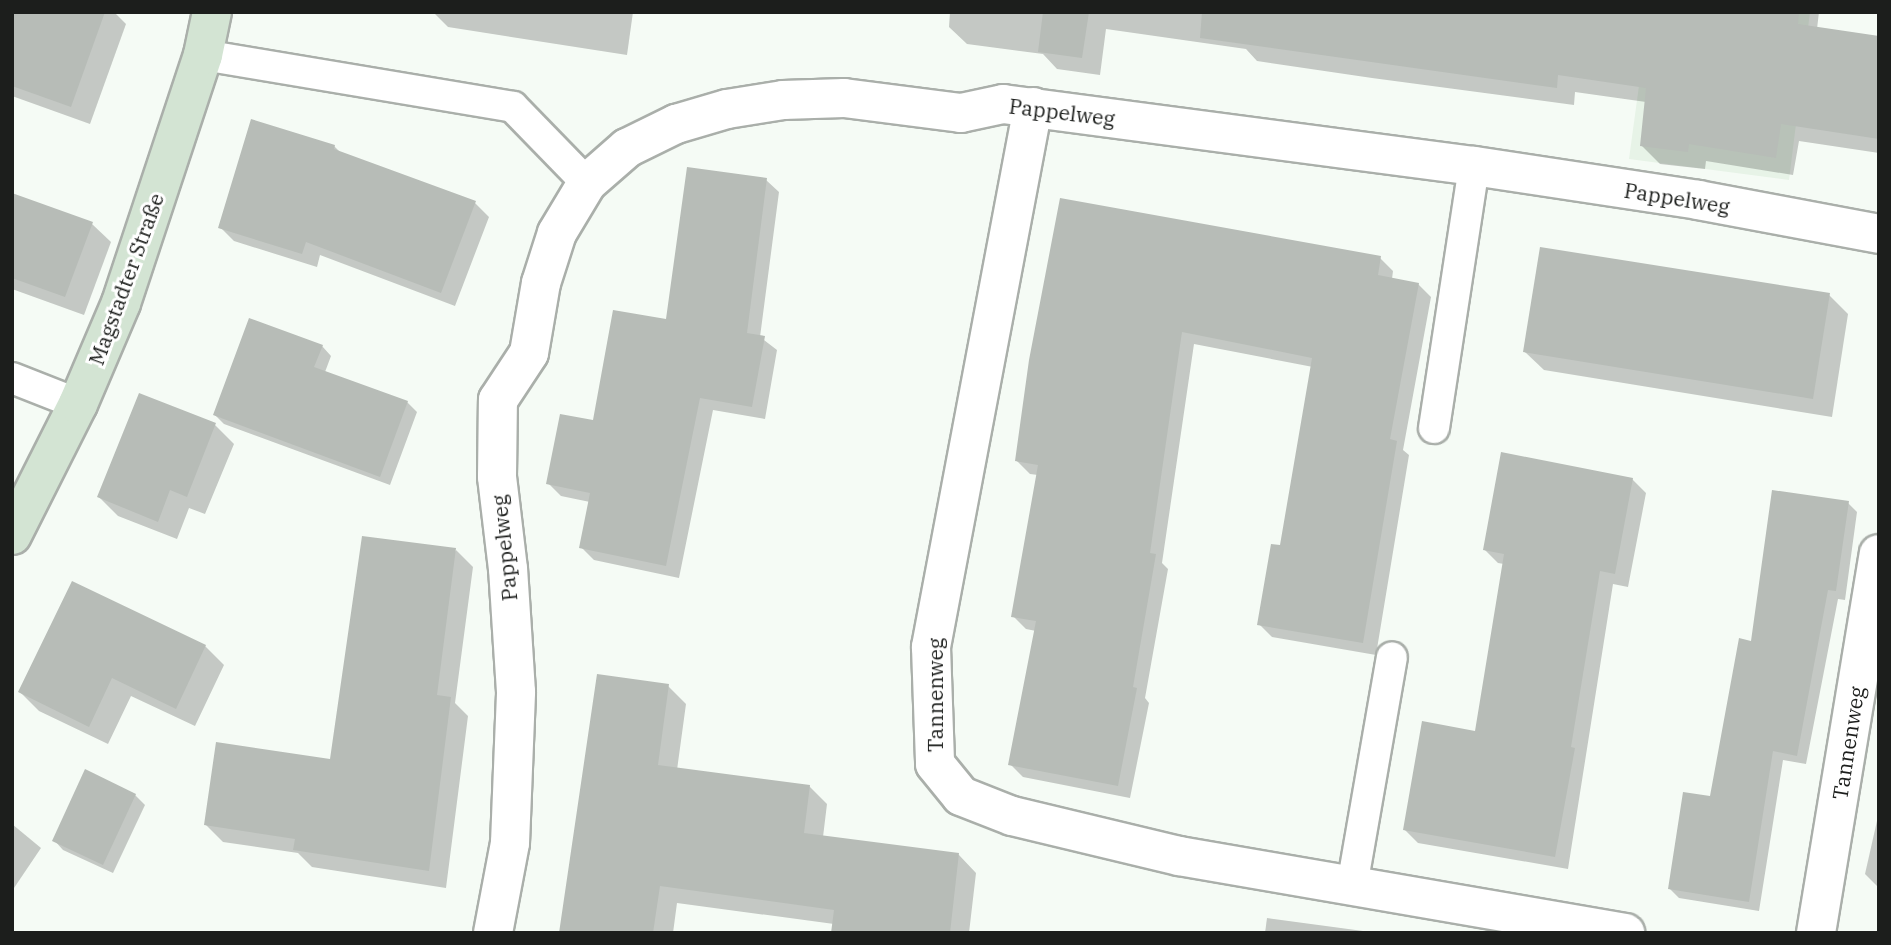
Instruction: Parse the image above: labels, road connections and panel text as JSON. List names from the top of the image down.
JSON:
{
  "streets": {
    "main road": ["Magstadter Straße"],
    "street": ["Pappelweg", "Tannenweg"]
  },
  "crossings": [
    ["Pappelweg", "Tannenweg"]
  ]
}
